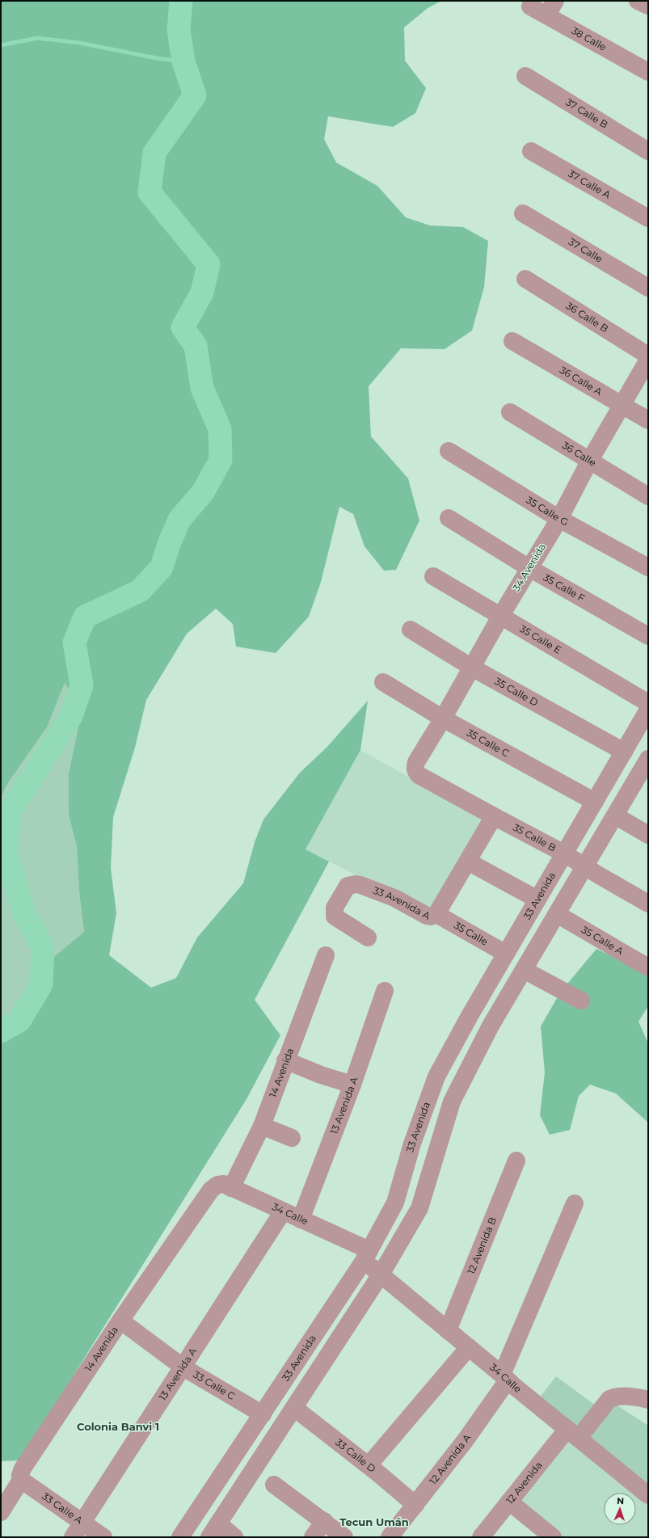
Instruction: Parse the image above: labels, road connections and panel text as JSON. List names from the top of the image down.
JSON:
{
  "streets": {
    "street": [
      "38 Calle",
      "37 Calle B",
      "37 Calle A",
      "37 Calle",
      "36 Calle B",
      "36 Calle A",
      "36 Calle",
      "35 Calle G",
      "34 Avenida",
      "35 Calle F",
      "35 Calle E",
      "35 Calle D",
      "35 Calle C",
      "35 Calle B",
      "33 Avenida",
      "33 Avenida A",
      "35 Calle",
      "35 Calle A",
      "14 Avenida",
      "13 Avenida A",
      "34 Calle",
      "12 Avenida B",
      "33 Calle C",
      "33 Calle D",
      "12 Avenida A",
      "12 Avenida",
      "33 Calle A"
    ]
  },
  "crossings": [
    ["36 Calle A", "34 Avenida"],
    ["36 Calle", "34 Avenida"],
    ["35 Calle G", "34 Avenida"],
    ["34 Avenida", "35 Calle F"],
    ["34 Avenida", "35 Calle E"],
    ["34 Avenida", "35 Calle D"],
    ["34 Avenida", "35 Calle C"],
    ["34 Avenida", "35 Calle B"],
    ["35 Calle D", "33 Avenida"],
    ["35 Calle C", "33 Avenida"],
    ["35 Calle B", "33 Avenida"],
    ["35 Calle B", "33 Avenida A"],
    ["33 Avenida", "35 Calle"],
    ["33 Avenida", "34 Calle"],
    ["33 Avenida", "33 Calle C"],
    ["33 Avenida A", "35 Calle"],
    ["14 Avenida", "34 Calle"],
    ["14 Avenida", "33 Calle C"],
    ["14 Avenida", "33 Calle A"],
    ["13 Avenida A", "34 Calle"],
    ["13 Avenida A", "33 Calle C"],
    ["13 Avenida A", "33 Calle A"],
    ["34 Calle", "12 Avenida B"],
    ["34 Calle", "12 Avenida A"],
    ["34 Calle", "12 Avenida"],
    ["33 Calle D", "12 Avenida A"]
  ],
  "districts": ["Colonia Banvi 1", "Tecun Umán"],
  "north": "top"
}
